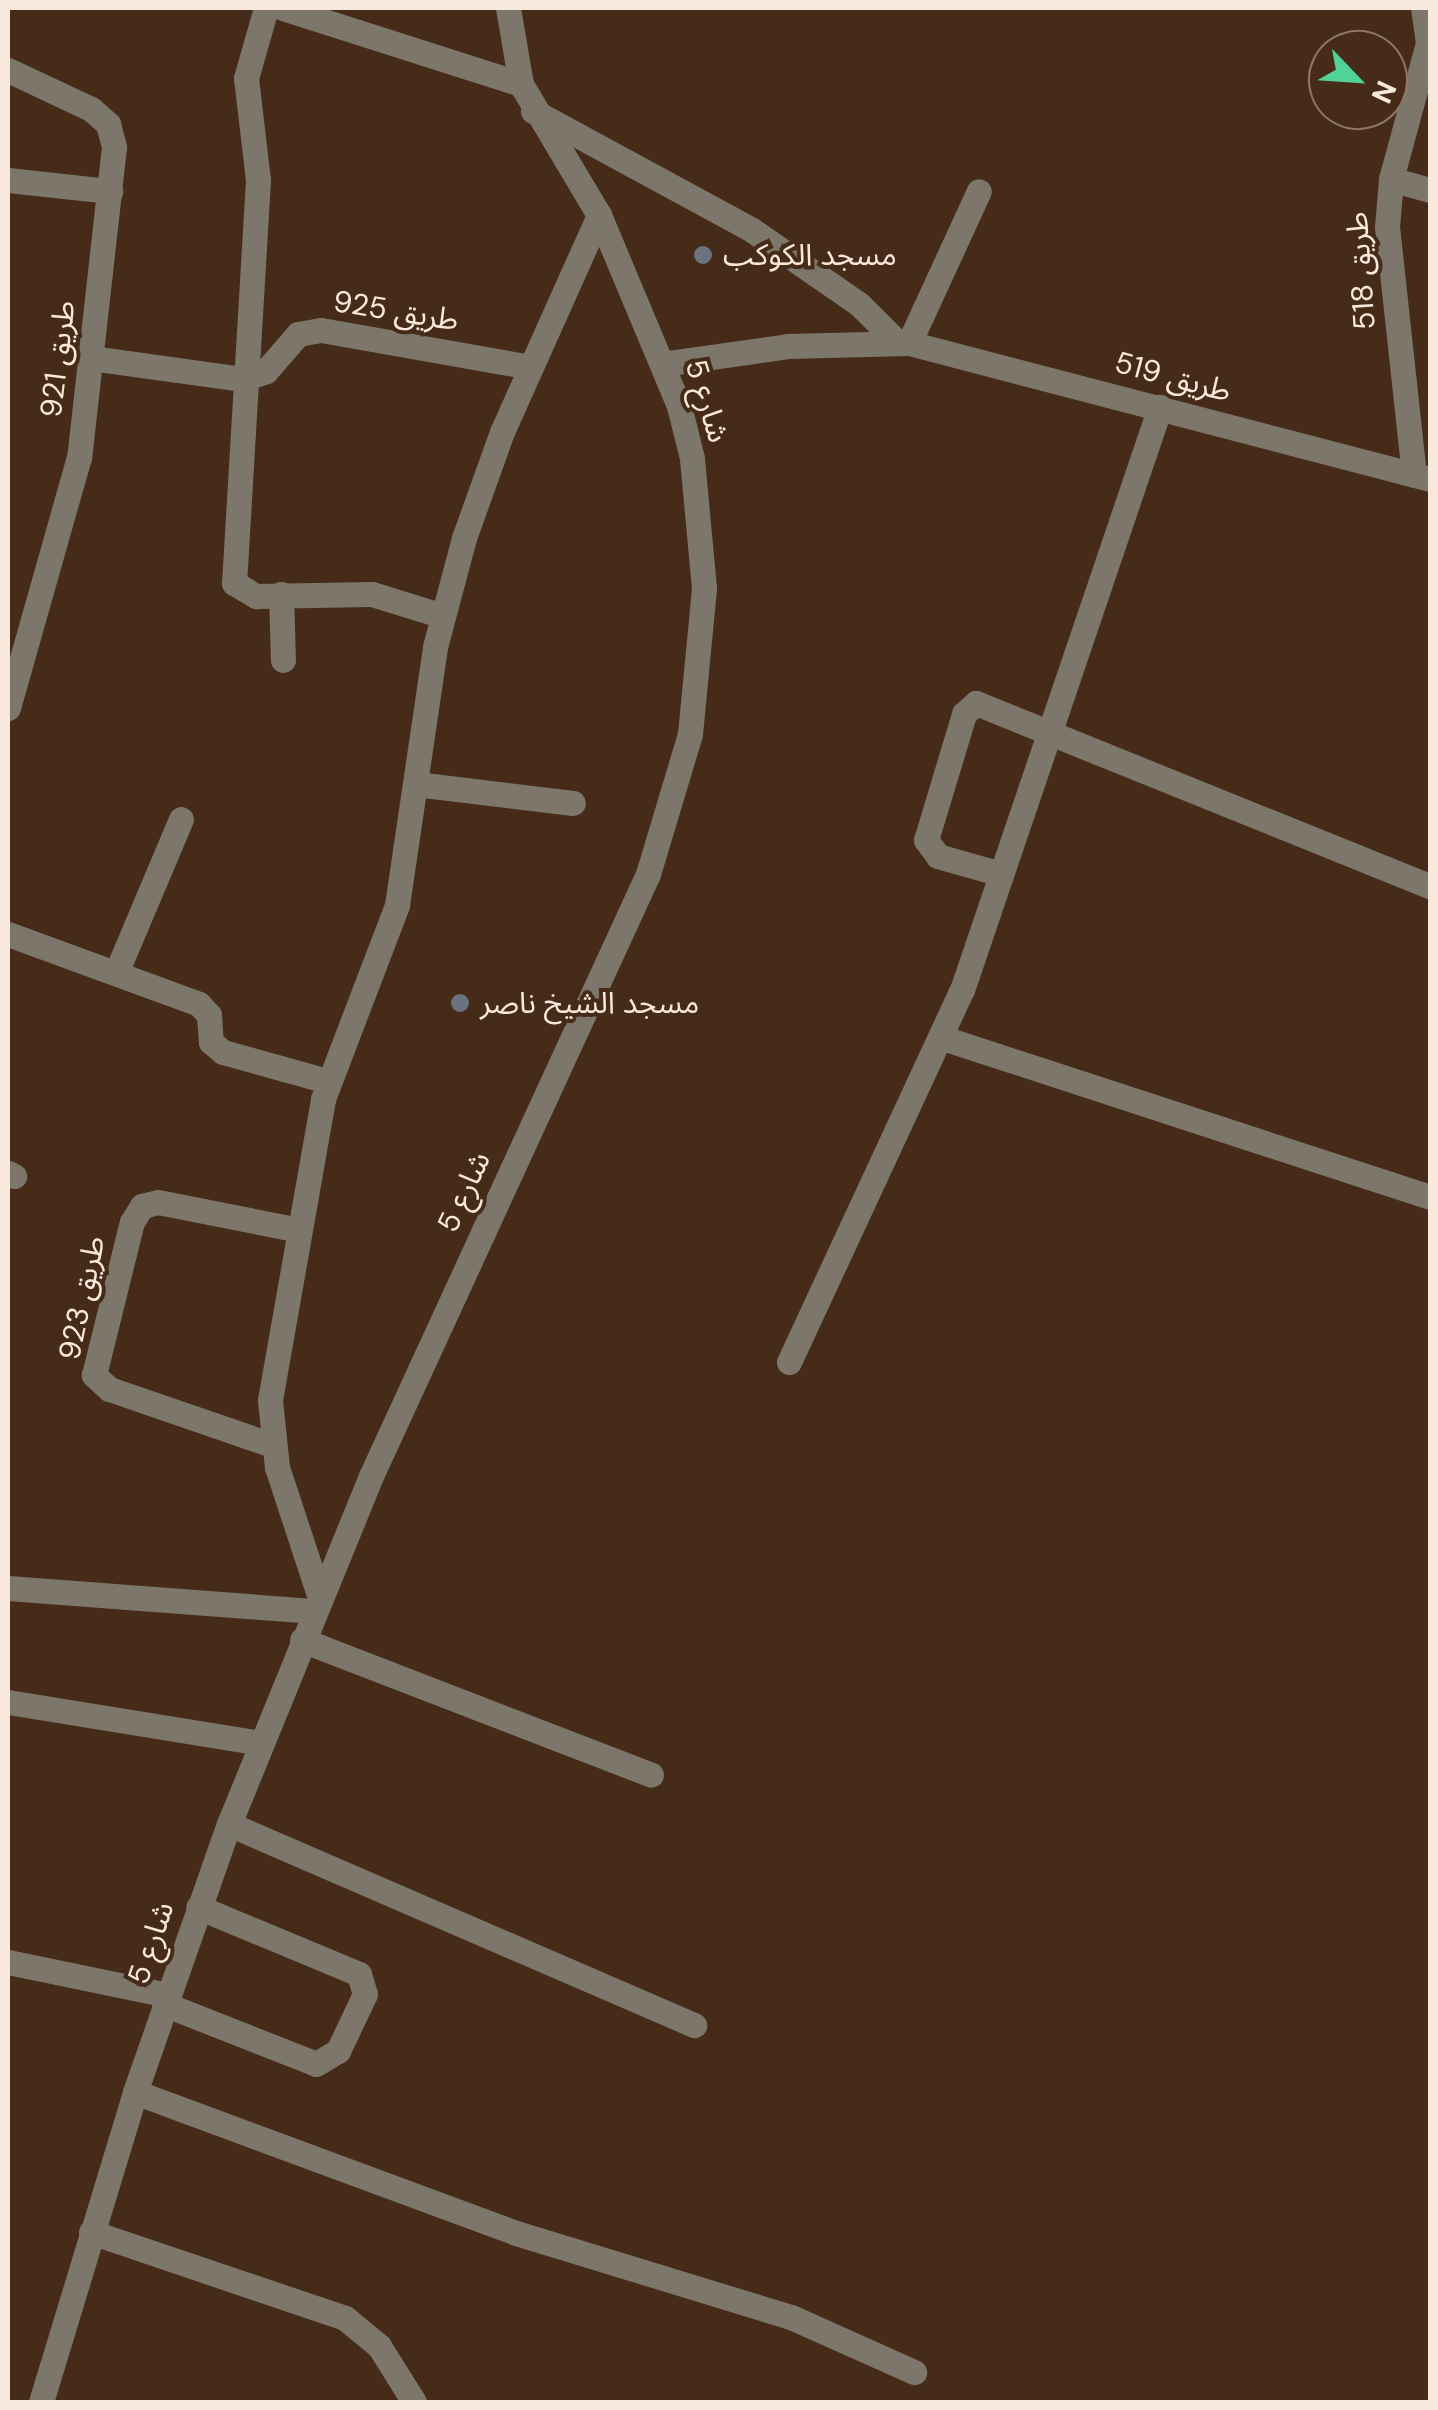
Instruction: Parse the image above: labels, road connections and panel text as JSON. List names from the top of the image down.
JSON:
{
  "streets": {
    "street": [
      "طريق 518",
      "طريق 925",
      "طريق 921",
      "طريق 519",
      "شارع 5",
      "طريق 923"
    ]
  },
  "crossings": [
    ["طريق 518", "طريق 519"],
    ["طريق 519", "شارع 5"]
  ],
  "places": ["مسجد الكوكب", "مسجد الشيخ ناصر"],
  "north": "bottom right"
}
